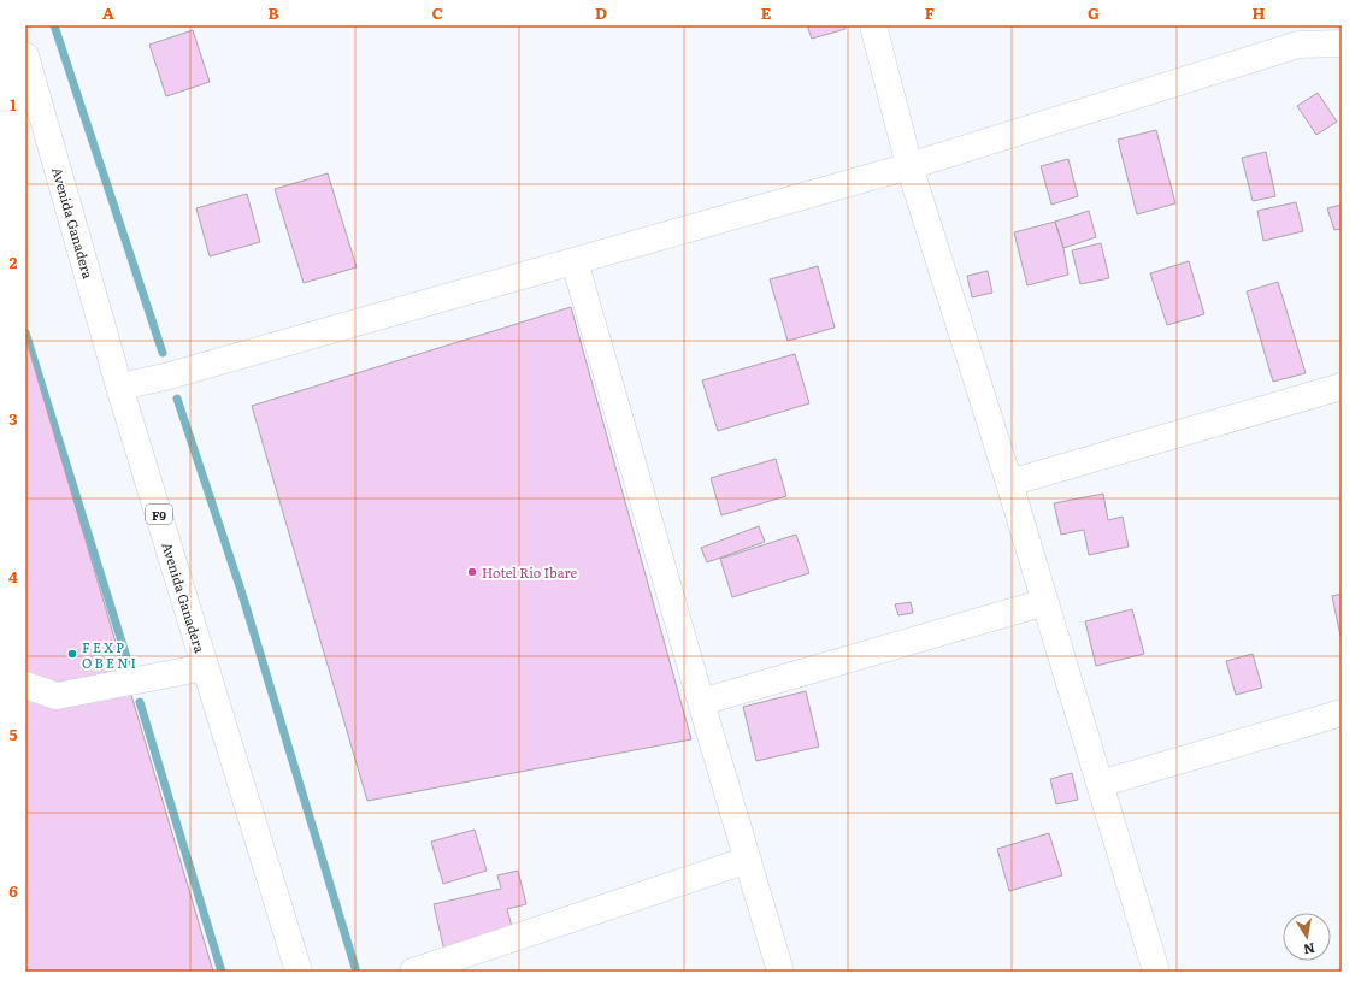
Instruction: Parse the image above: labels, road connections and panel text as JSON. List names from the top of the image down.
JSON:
{
  "streets": {
    "main road": ["Avenida Ganadera", "F9"]
  },
  "places": ["Hotel Rio Ibare", "F E X P O B E N I"],
  "north": "bottom",
  "grid": {
    "columns": [
      "A",
      "B",
      "C",
      "D",
      "E",
      "F",
      "G",
      "H"
    ],
    "rows": [
      "1",
      "2",
      "3",
      "4",
      "5",
      "6"
    ]
  }
}
